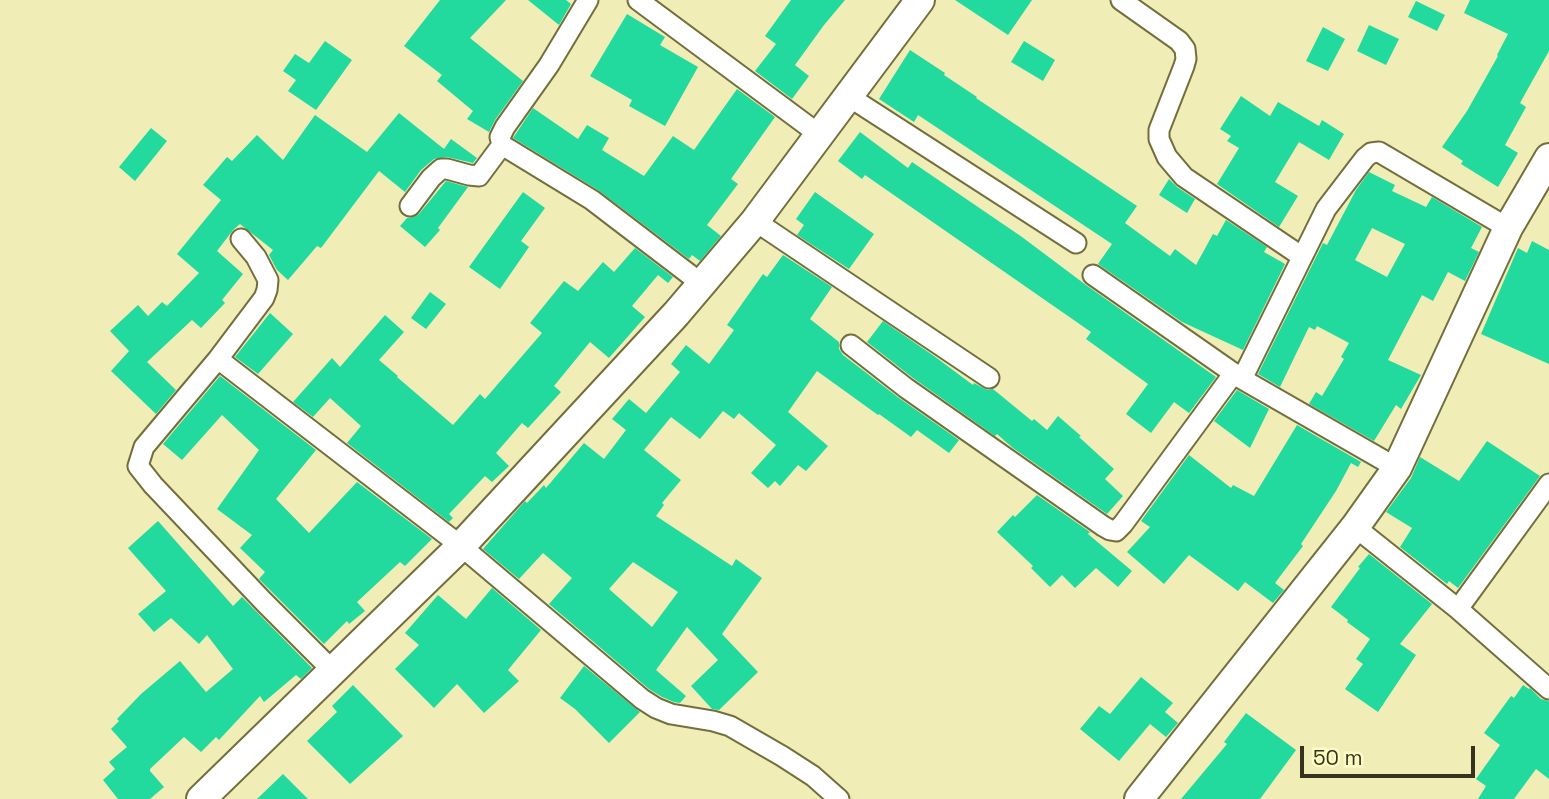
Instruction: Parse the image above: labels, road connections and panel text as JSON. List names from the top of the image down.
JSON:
{
  "scale_bar": "50 m"
}
